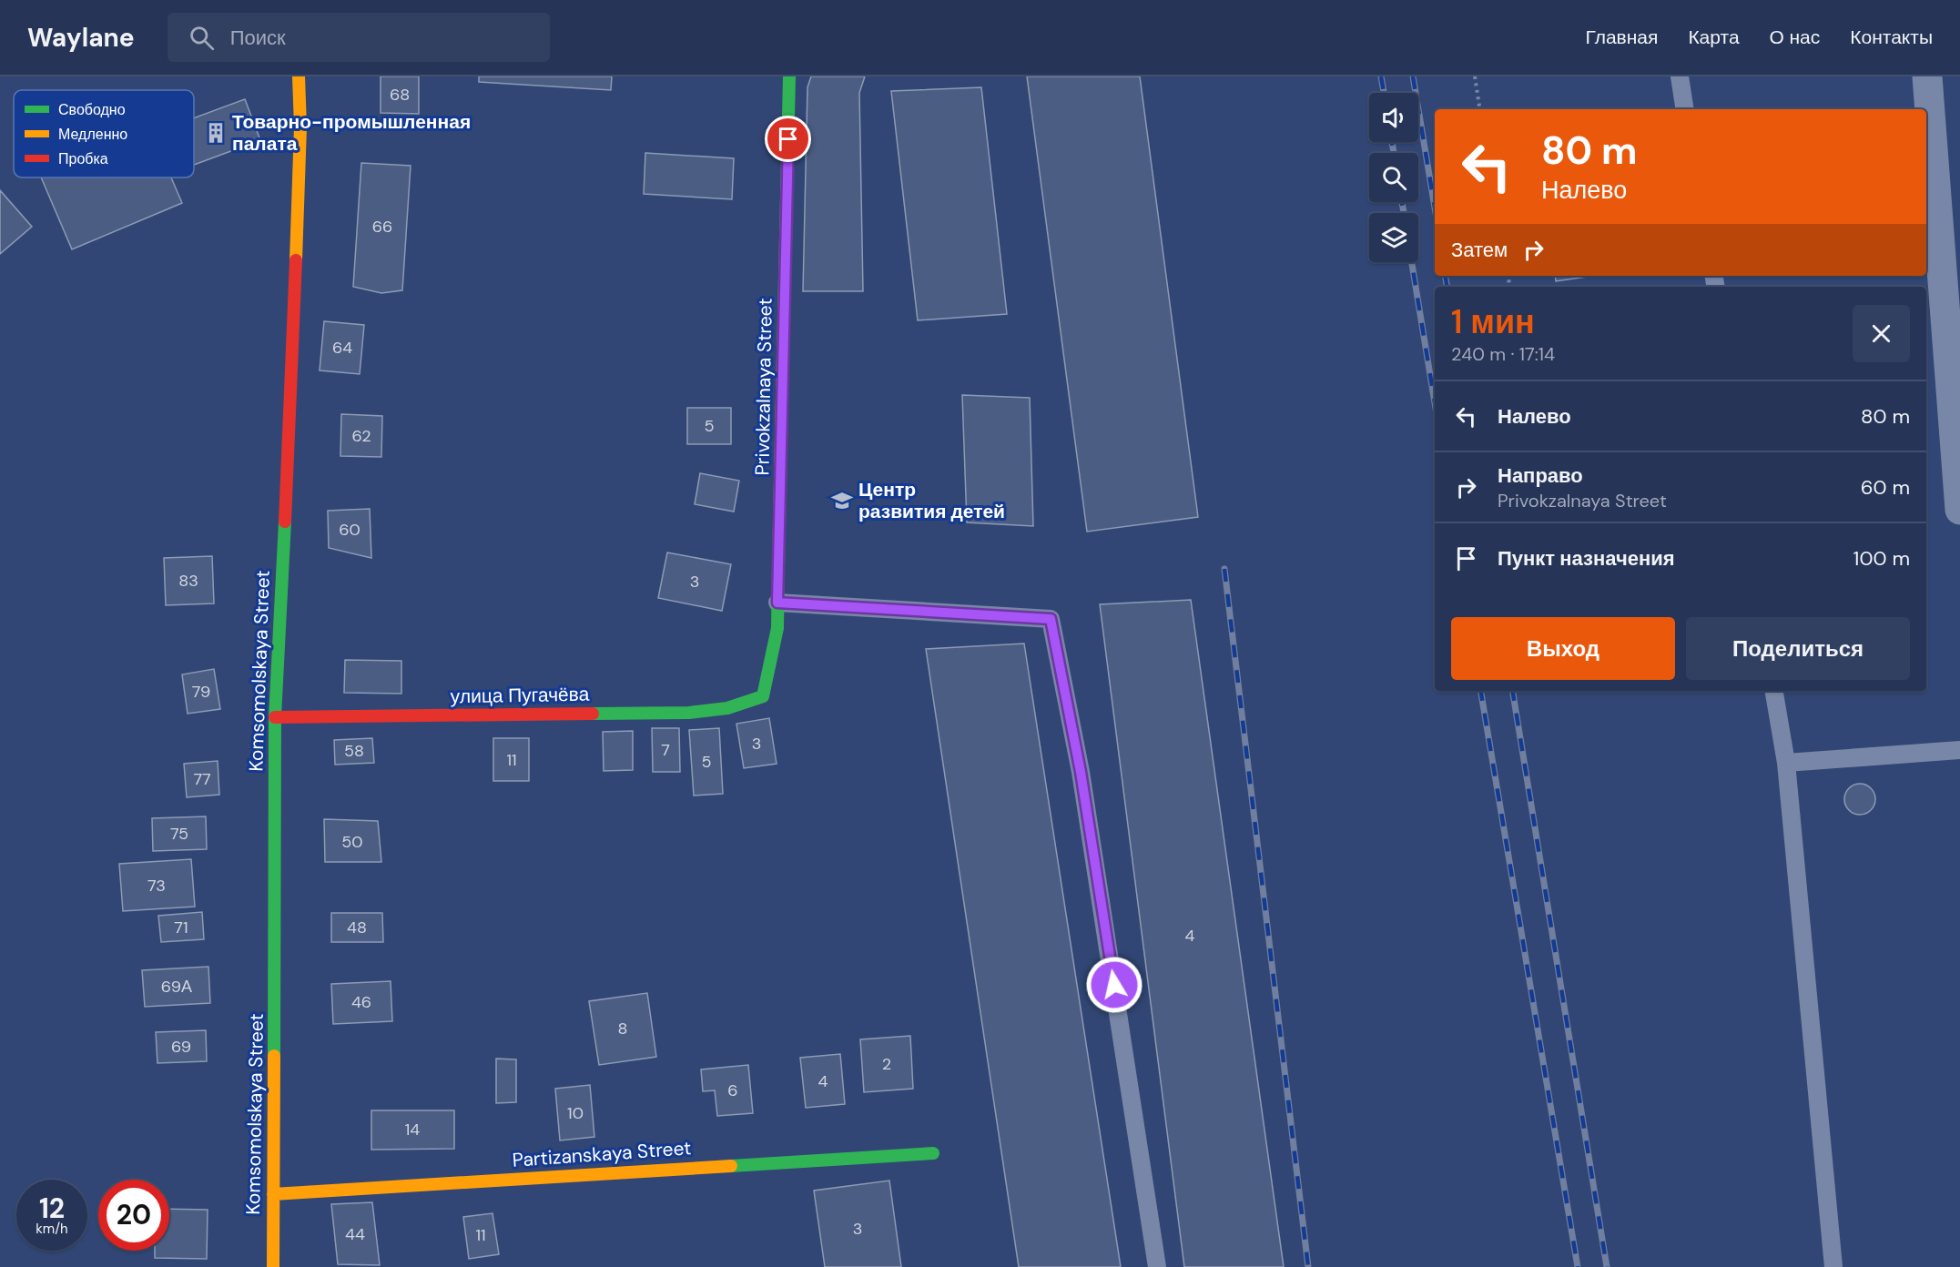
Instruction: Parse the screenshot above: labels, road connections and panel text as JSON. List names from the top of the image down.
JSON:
{
  "streets": {
    "street": [
      "Privokzalnaya Street",
      "Komsomolskaya Street",
      "улица Пугачёва",
      "Partizanskaya Street"
    ]
  },
  "crossings": [
    ["Privokzalnaya Street", "улица Пугачёва"],
    ["Komsomolskaya Street", "улица Пугачёва"],
    ["Komsomolskaya Street", "Partizanskaya Street"]
  ],
  "places": {
    "building": ["Товарно-промышленная палата"],
    "school or university": ["Центр развития детей"]
  },
  "house_numbers": [
    "68",
    "66",
    "64",
    "5",
    "62",
    "60",
    "83",
    "3",
    "79",
    "3",
    "7",
    "58",
    "11",
    "5",
    "77",
    "75",
    "50",
    "73",
    "71",
    "48",
    "4",
    "69А",
    "46",
    "8",
    "69",
    "2",
    "4",
    "6",
    "10",
    "14",
    "3",
    "44",
    "11"
  ],
  "legend": ["Свободно", "Медленно", "Пробка"],
  "page": {
    "header": "Waylane",
    "search": "Поиск",
    "nav": [
      "Главная",
      "Карта",
      "О нас",
      "Контакты"
    ],
    "turn": ["80 m", "Налево"],
    "then": "Затем",
    "heading": ["1 мин", "240 m · 17:14"],
    "list": [
      {
        "name": "Налево",
        "value": "80 m"
      },
      {
        "name": "Направо",
        "note": "Privokzalnaya Street",
        "value": "60 m"
      },
      {
        "name": "Пункт назначения",
        "value": "100 m"
      }
    ],
    "buttons": ["Выход", "Поделиться"],
    "speed": "12 km/h",
    "limit": "20"
  }
}
